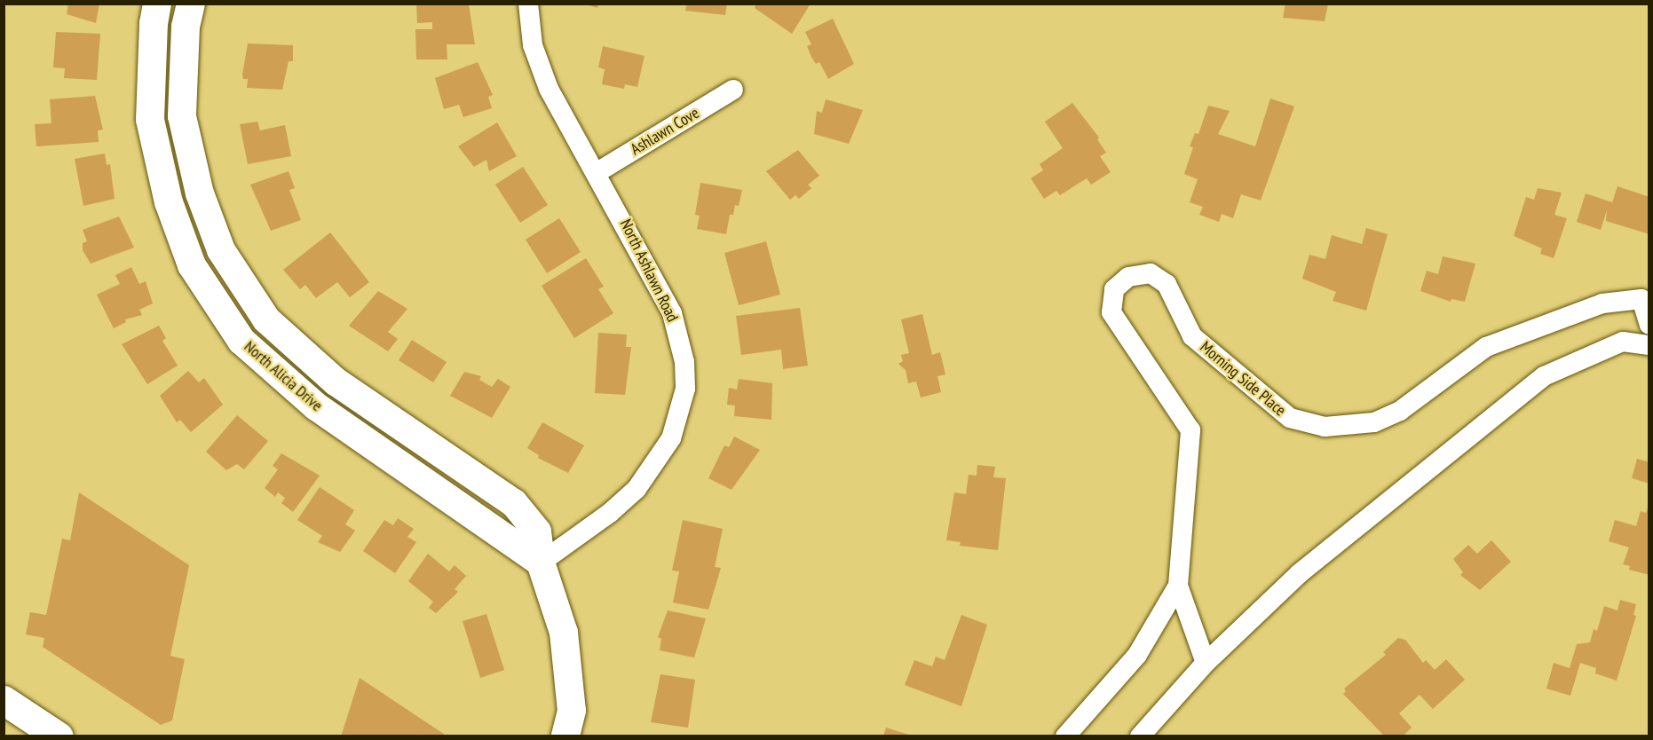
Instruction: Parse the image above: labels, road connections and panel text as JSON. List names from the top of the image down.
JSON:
{
  "streets": {
    "main road": ["North Alicia Drive"],
    "street": ["Ashlawn Cove", "North Ashlawn Road", "Morning Side Place"]
  },
  "crossings": [
    ["Ashlawn Cove", "North Ashlawn Road"],
    ["North Ashlawn Road", "North Alicia Drive"]
  ]
}
